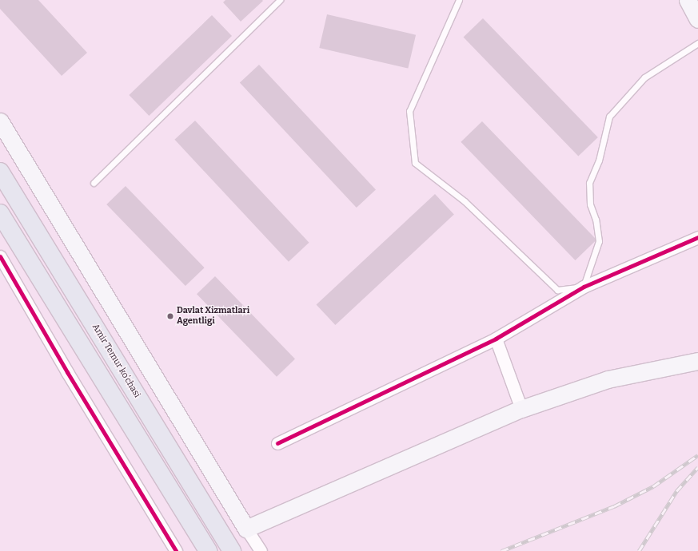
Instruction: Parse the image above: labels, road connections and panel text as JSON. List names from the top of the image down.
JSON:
{
  "streets": {
    "highway": ["Amir Temur koʻchasi"]
  },
  "places": ["Davlat Xizmatlari Agentligi"]
}
